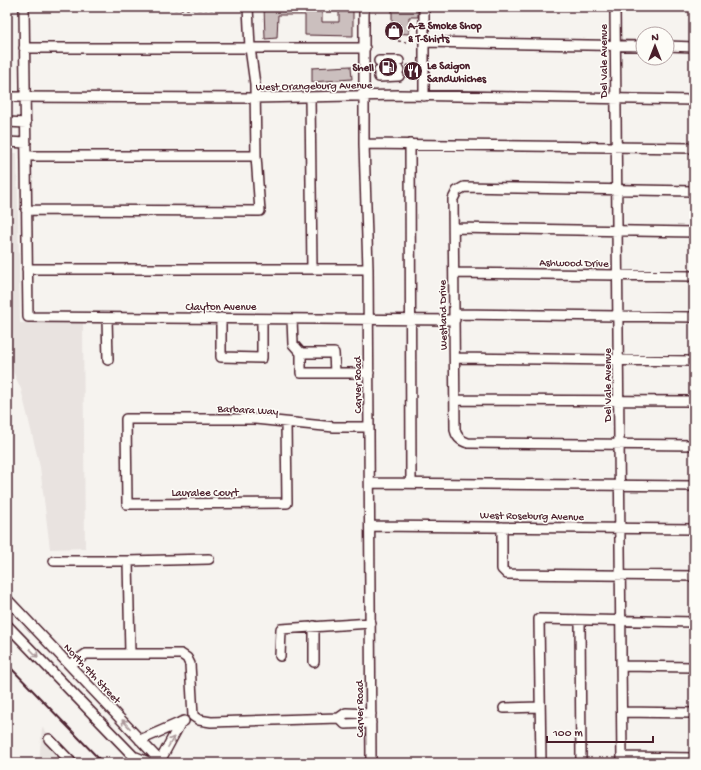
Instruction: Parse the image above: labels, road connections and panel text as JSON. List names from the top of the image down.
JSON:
{
  "streets": {
    "street": [
      "Del Vale Avenue",
      "West Orangeburg Avenue",
      "Ashwood Drive",
      "Clayton Avenue",
      "Westland Drive",
      "Carver Road",
      "Barbara Way",
      "Lauralee Court",
      "West Roseburg Avenue",
      "North 9th Street"
    ]
  },
  "crossings": [
    ["Del Vale Avenue", "West Orangeburg Avenue"],
    ["Del Vale Avenue", "Ashwood Drive"],
    ["Del Vale Avenue", "Clayton Avenue"],
    ["Del Vale Avenue", "Westland Drive"],
    ["Del Vale Avenue", "West Roseburg Avenue"],
    ["West Orangeburg Avenue", "Carver Road"],
    ["Ashwood Drive", "Westland Drive"],
    ["Clayton Avenue", "Westland Drive"],
    ["Clayton Avenue", "Carver Road"],
    ["Carver Road", "Barbara Way"],
    ["Carver Road", "West Roseburg Avenue"],
    ["Barbara Way", "Lauralee Court"]
  ],
  "places": {
    "shop": ["A-Z Smoke Shop & T-Shirts"],
    "fuel station": ["Shell"],
    "restaurant": ["Le Saigon Sandwhiches"]
  },
  "scale_bar": "100 m",
  "north": "top"
}
